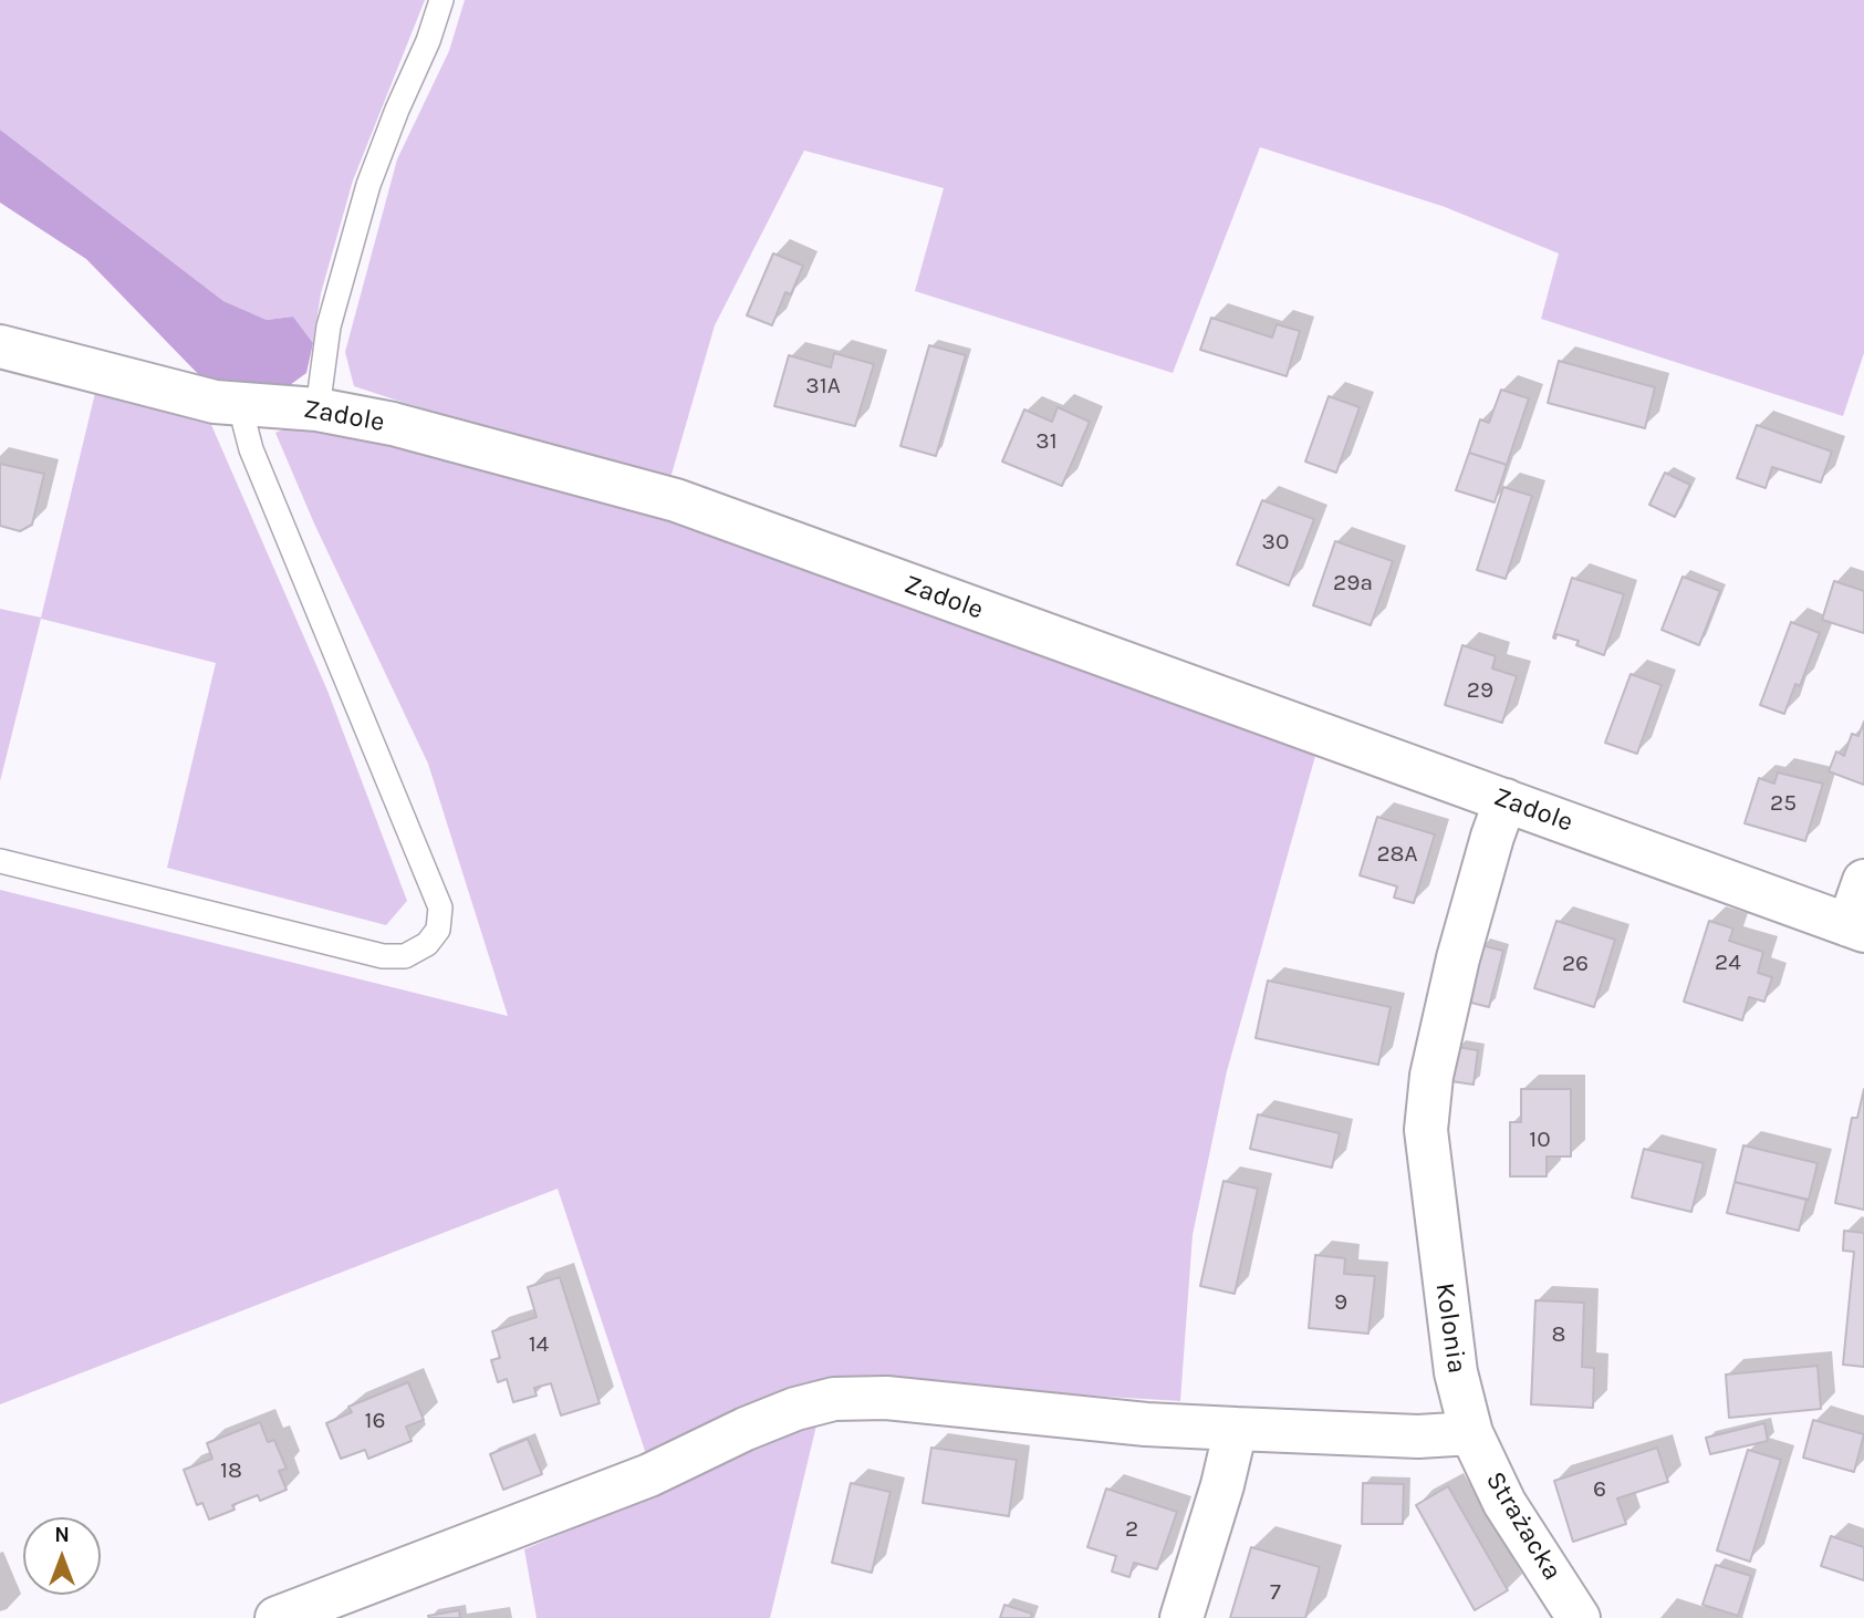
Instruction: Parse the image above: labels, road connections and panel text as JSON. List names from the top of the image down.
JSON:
{
  "streets": {
    "street": ["Zadole", "Kolonia", "Strażacka"]
  },
  "crossings": [
    ["Zadole", "Kolonia"],
    ["Kolonia", "Strażacka"]
  ],
  "house_numbers": [
    "31A",
    "31",
    "30",
    "29a",
    "29",
    "25",
    "28A",
    "24",
    "26",
    "10",
    "9",
    "8",
    "14",
    "16",
    "18",
    "6",
    "2",
    "7"
  ],
  "north": "top"
}
